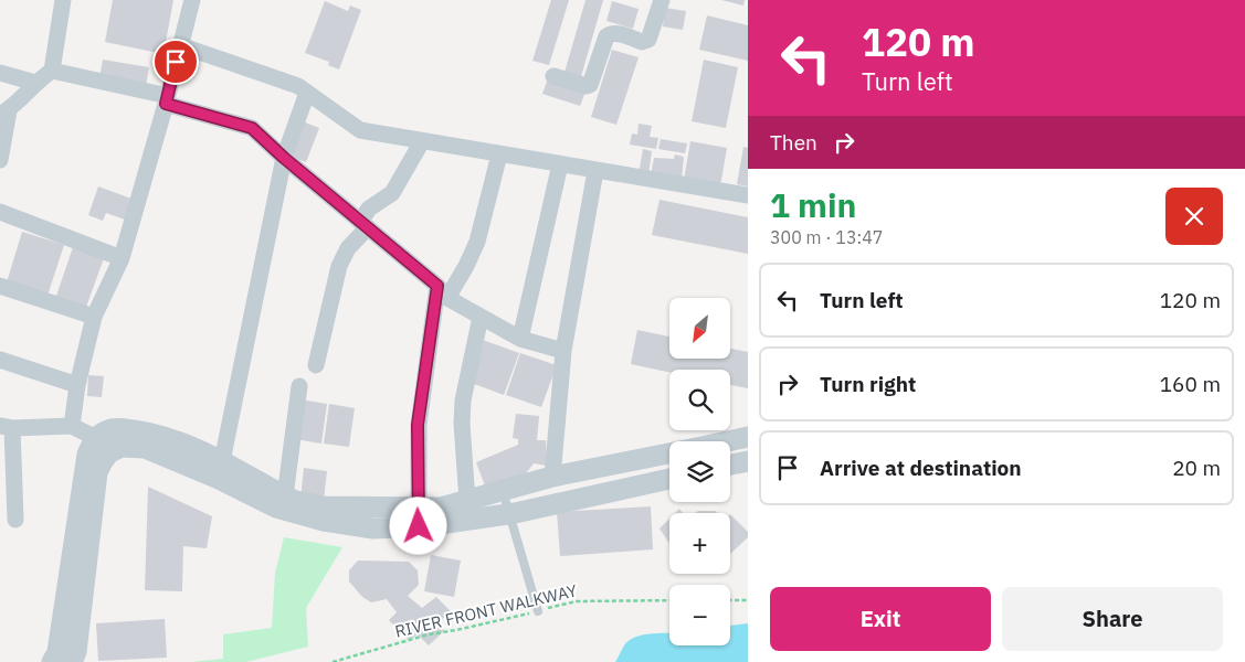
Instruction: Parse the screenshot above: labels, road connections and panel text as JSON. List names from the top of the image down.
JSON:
{
  "streets": {
    "path": ["RIVER FRONT WALKWAY"]
  },
  "north": "bottom left",
  "page": {
    "turn": ["120 m", "Turn left"],
    "then": "Then",
    "heading": ["1 min", "300 m · 13:47"],
    "list": [
      {
        "name": "Turn left",
        "value": "120 m"
      },
      {
        "name": "Turn right",
        "value": "160 m"
      },
      {
        "name": "Arrive at destination",
        "value": "20 m"
      }
    ],
    "map_buttons": ["+", "−"],
    "buttons": ["Exit", "Share"]
  }
}
